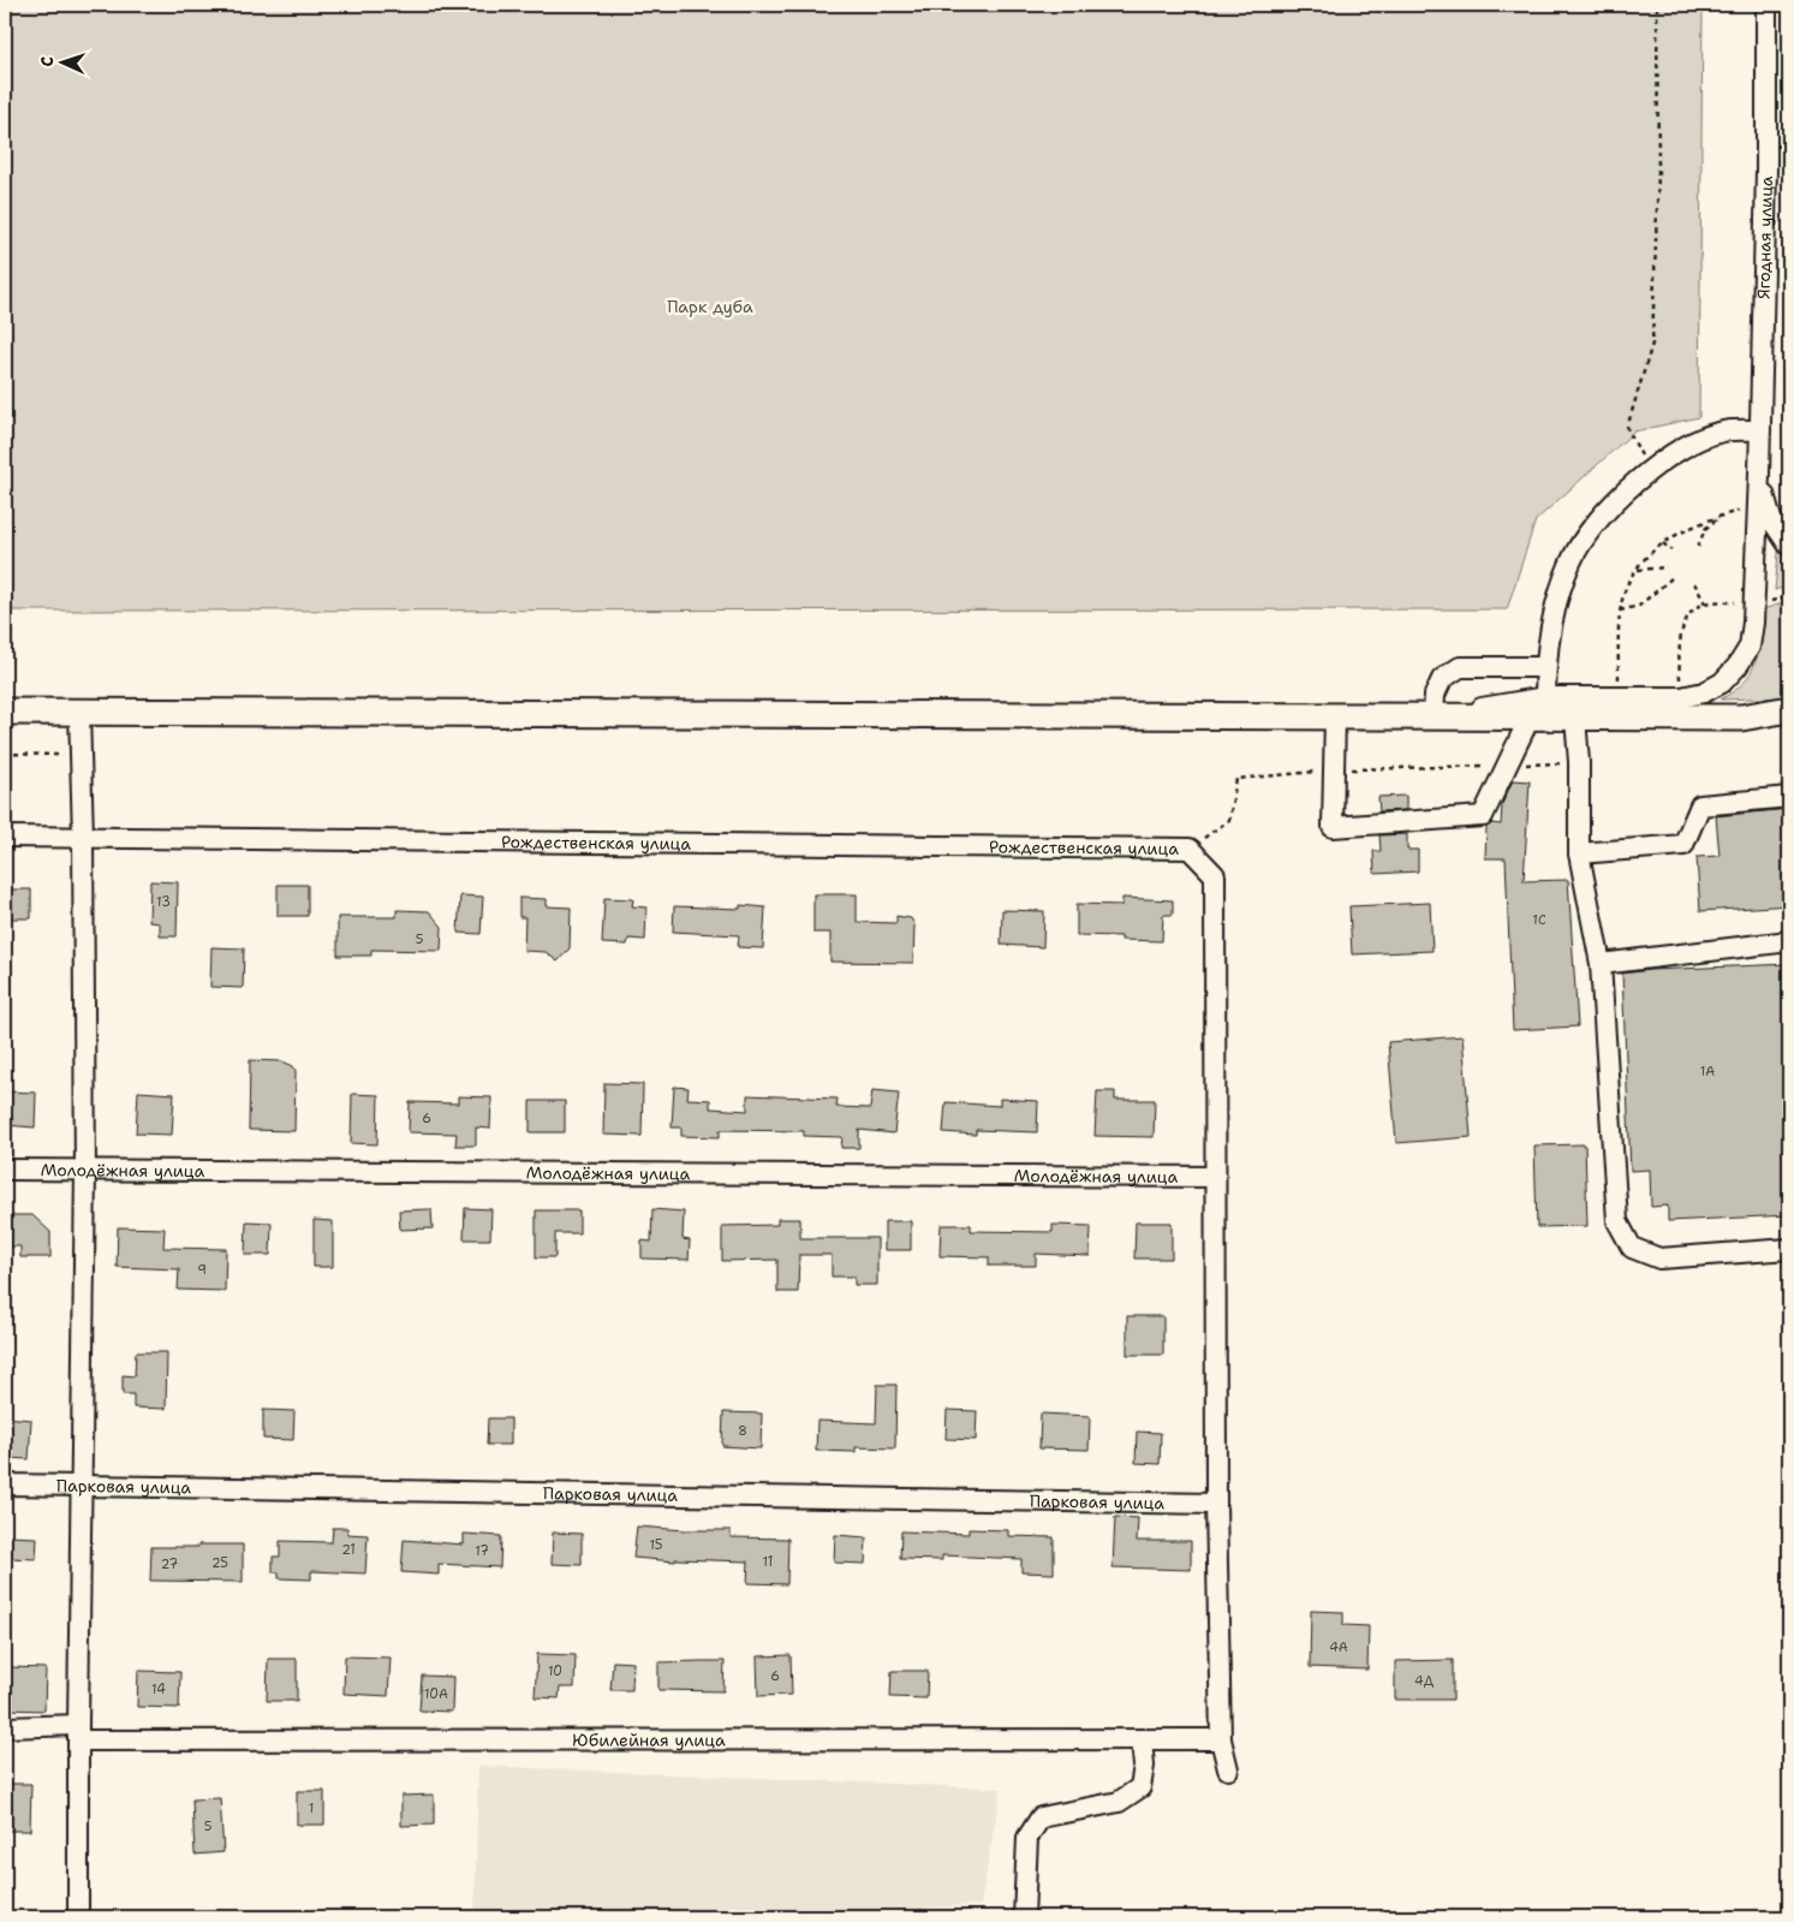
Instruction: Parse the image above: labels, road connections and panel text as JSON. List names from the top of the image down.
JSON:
{
  "streets": {
    "street": [
      "Ягодная улица",
      "Рождественская улица",
      "Молодёжная улица",
      "Парковая улица",
      "Юбилейная улица"
    ]
  },
  "parks": ["Парк дуба"],
  "house_numbers": [
    "13",
    "1С",
    "5",
    "1А",
    "6",
    "9",
    "8",
    "15",
    "21",
    "17",
    "11",
    "25",
    "27",
    "4А",
    "10",
    "6",
    "4Д",
    "14",
    "10А",
    "1",
    "5"
  ],
  "north": "left"
}
